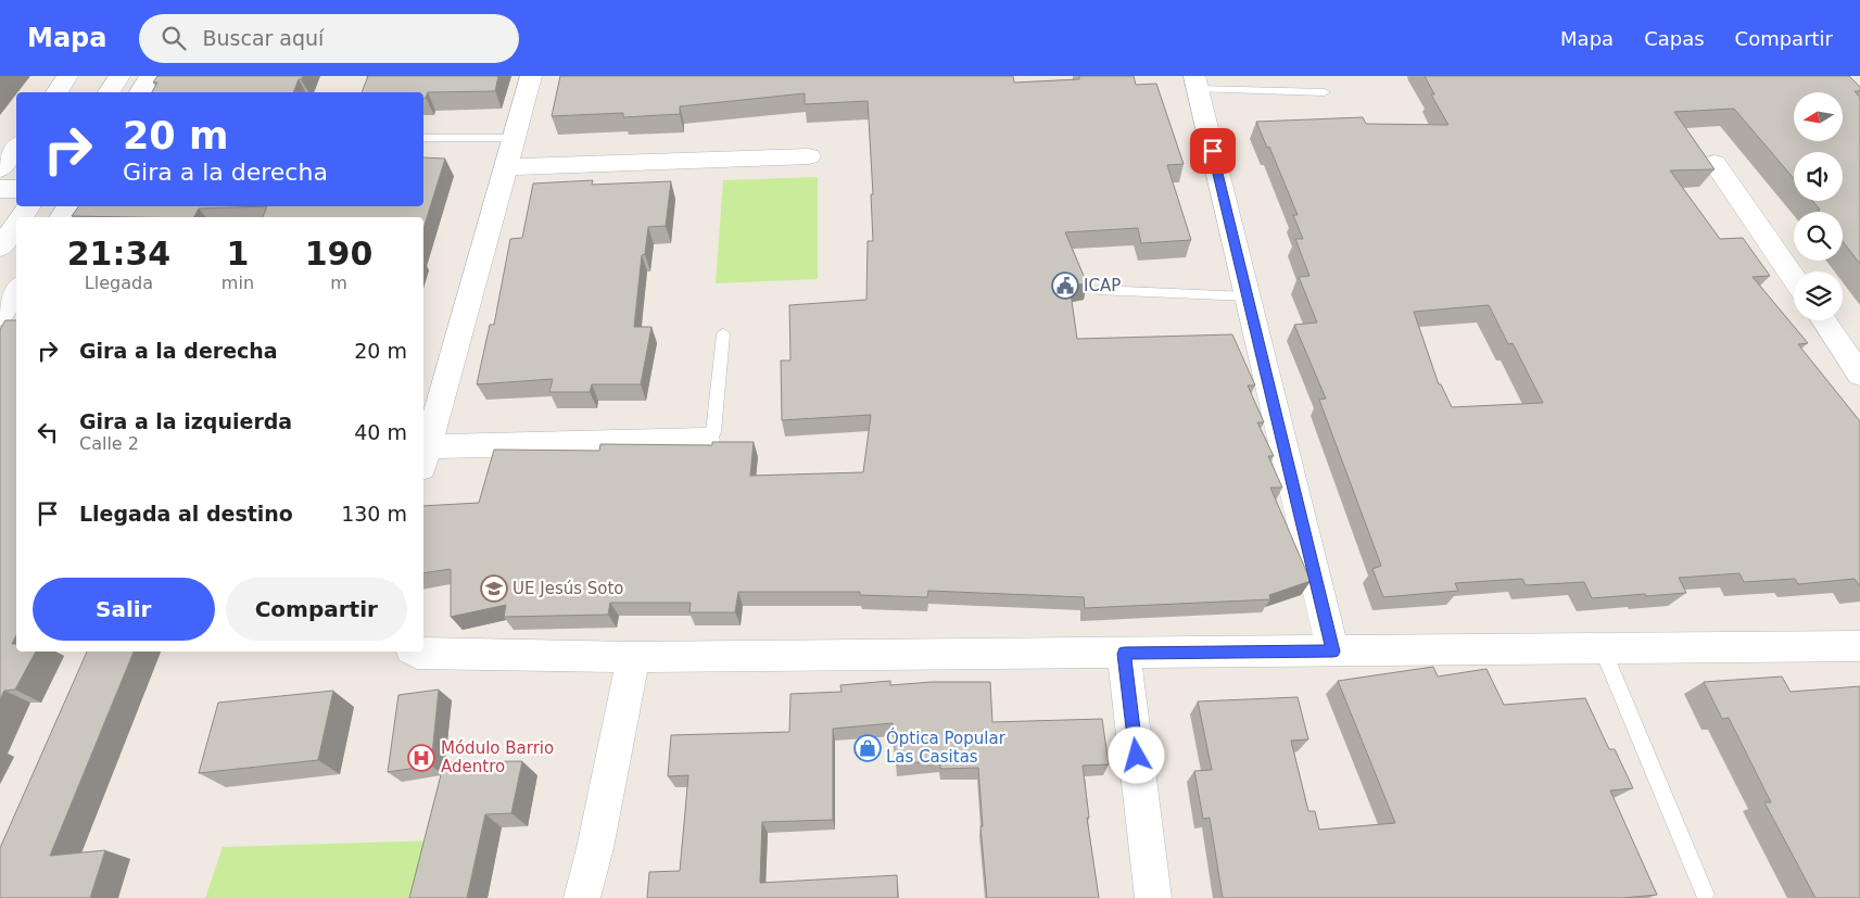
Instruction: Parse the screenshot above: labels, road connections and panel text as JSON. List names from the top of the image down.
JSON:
{
  "places": {
    "public building": ["ICAP"],
    "school or university": ["UE Jesús Soto"],
    "shop": ["Óptica Popular Las Casitas"],
    "hospital": ["Módulo Barrio Adentro"]
  },
  "north": "left",
  "page": {
    "header": "Mapa",
    "search": "Buscar aquí",
    "nav": ["Mapa", "Capas", "Compartir"],
    "turn": ["20 m", "Gira a la derecha"],
    "eta": [
      "21:34",
      "Llegada",
      "1",
      "min",
      "190",
      "m"
    ],
    "list": [
      {
        "name": "Gira a la derecha",
        "value": "20 m"
      },
      {
        "name": "Gira a la izquierda",
        "note": "Calle 2",
        "value": "40 m"
      },
      {
        "name": "Llegada al destino",
        "value": "130 m"
      }
    ],
    "buttons": ["Salir", "Compartir"]
  }
}
